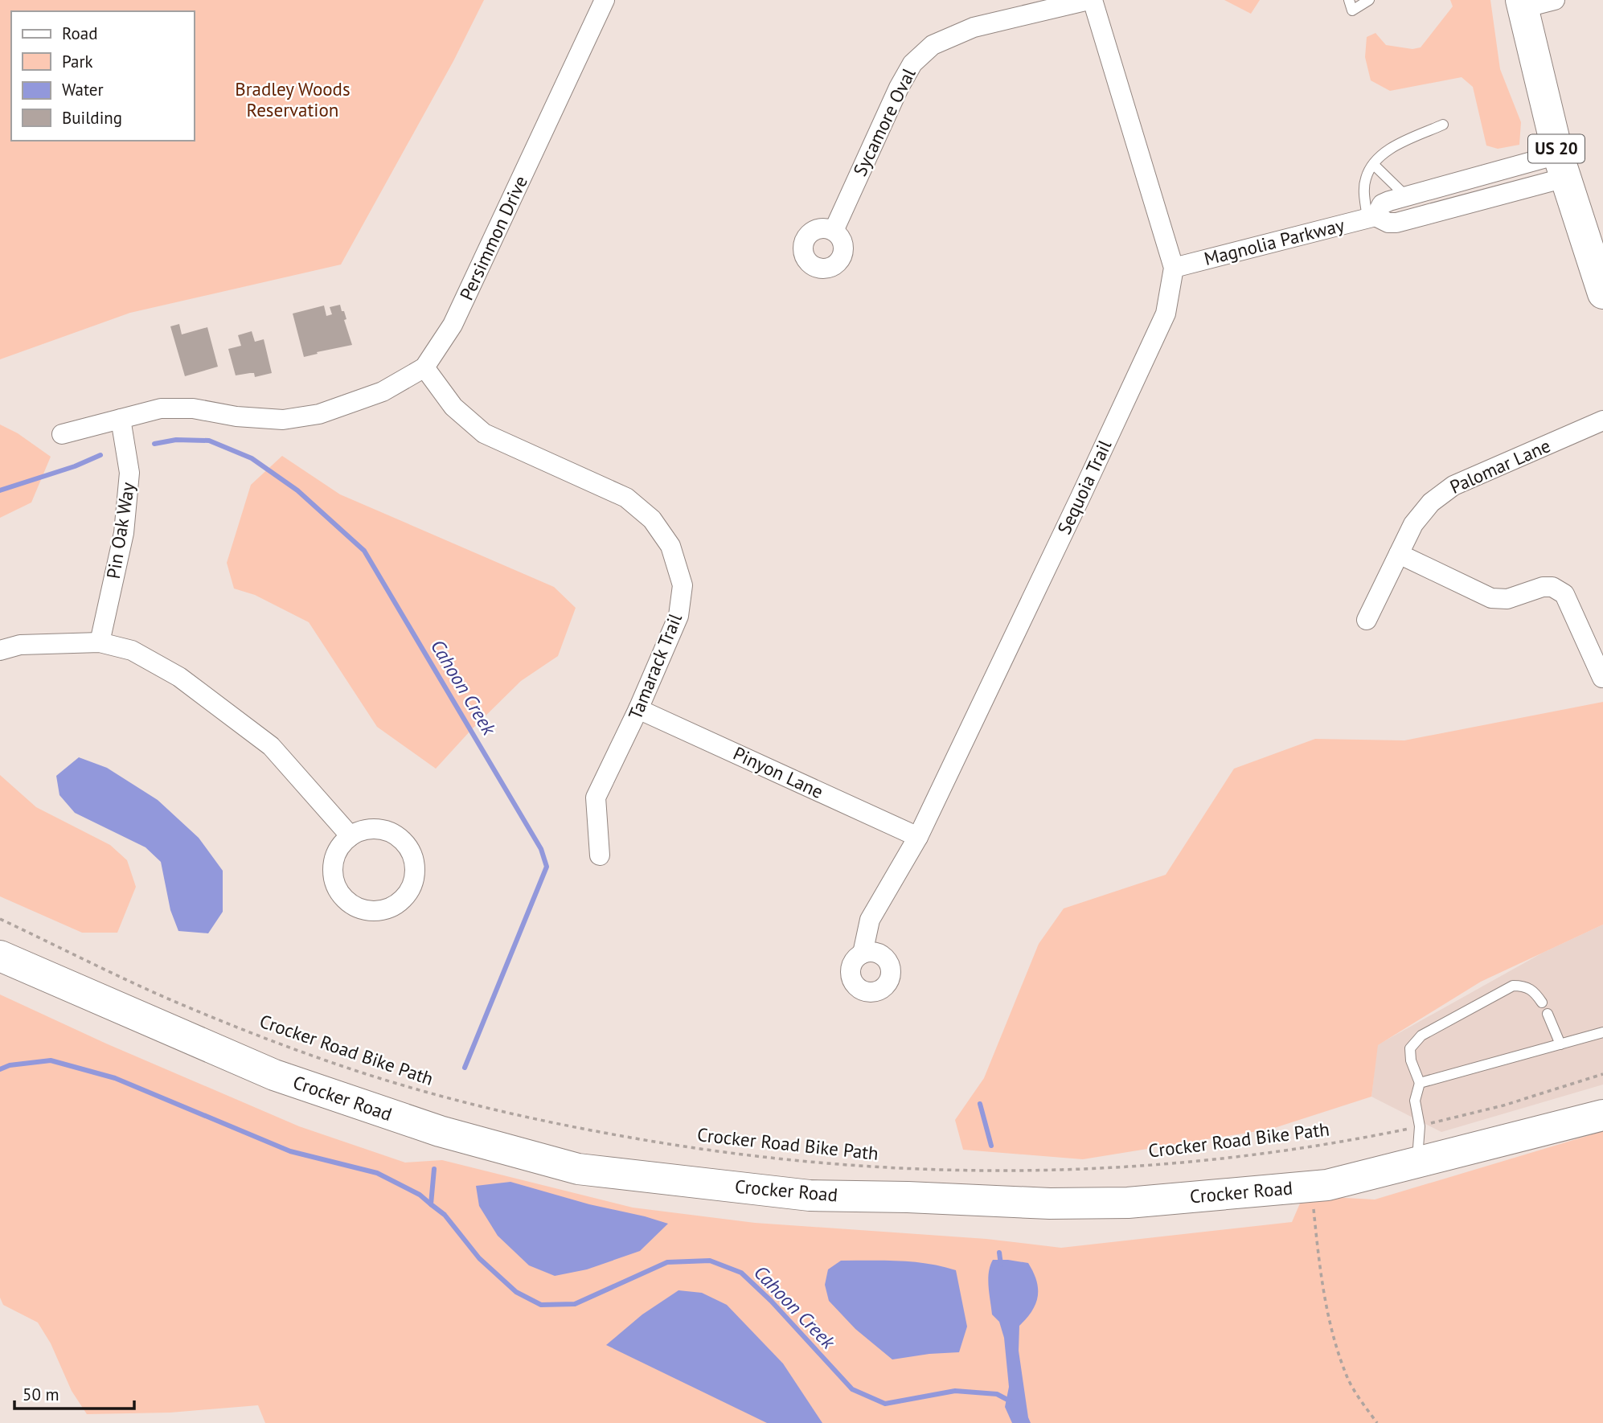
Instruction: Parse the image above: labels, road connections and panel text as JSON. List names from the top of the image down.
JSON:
{
  "streets": {
    "main road": ["US 20", "Crocker Road"],
    "street": [
      "Sycamore Oval",
      "Persimmon Drive",
      "Magnolia Parkway",
      "Palomar Lane",
      "Sequoia Trail",
      "Pin Oak Way",
      "Tamarack Trail",
      "Pinyon Lane"
    ],
    "path": ["Crocker Road Bike Path"]
  },
  "crossings": [
    ["Sycamore Oval", "Sequoia Trail"],
    ["US 20", "Magnolia Parkway"],
    ["Persimmon Drive", "Pin Oak Way"],
    ["Persimmon Drive", "Tamarack Trail"],
    ["Magnolia Parkway", "Sequoia Trail"],
    ["Sequoia Trail", "Pinyon Lane"],
    ["Tamarack Trail", "Pinyon Lane"]
  ],
  "water": ["Cahoon Creek"],
  "parks": ["Bradley Woods Reservation"],
  "legend": [
    "Road",
    "Park",
    "Water",
    "Building"
  ],
  "scale_bar": "50 m"
}
